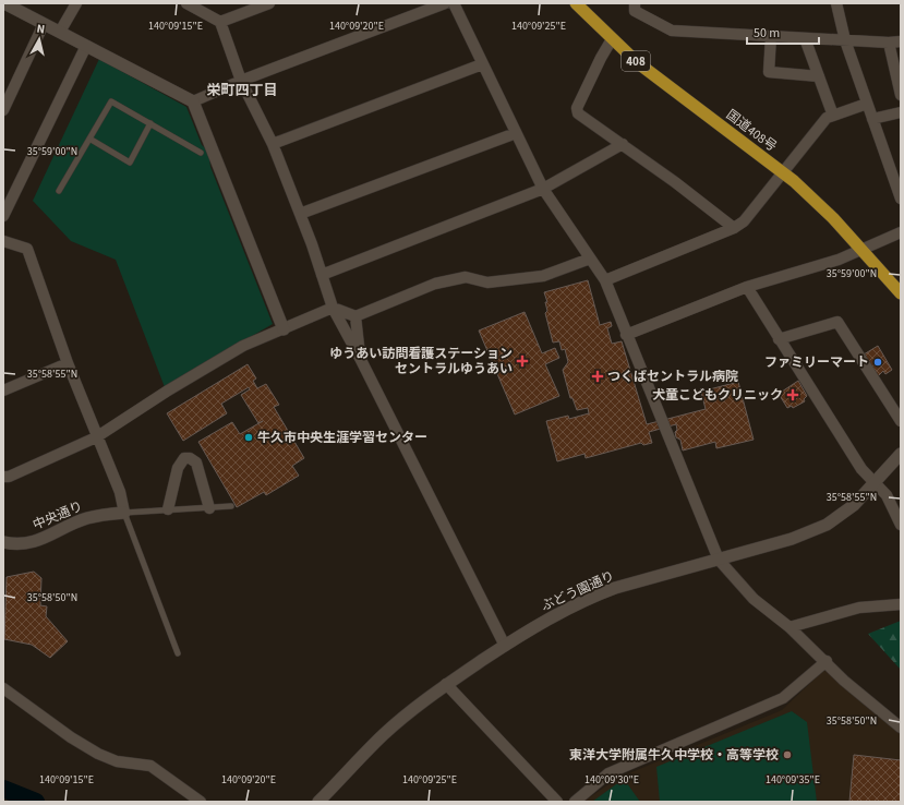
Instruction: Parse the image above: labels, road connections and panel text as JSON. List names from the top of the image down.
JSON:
{
  "streets": {
    "highway": ["408", "国道408号"],
    "street": ["中央通り", "ぶどう園通り"]
  },
  "districts": ["栄町四丁目"],
  "places": {
    "health": ["ゆうあい訪問看護ステーション セントラルゆうあい", "つくばセントラル病院", "犬童こどもクリニック"],
    "other": ["ファミリーマート", "牛久市中央生涯学習センター", "東洋大学附属牛久中学校・高等学校"]
  },
  "scale_bar": "50 m",
  "north": "top",
  "coordinates": [
    "140°09'15\"E",
    "140°09'20\"E",
    "140°09'25\"E",
    "35°59'00\"N",
    "35°58'55\"N",
    "35°58'50\"N",
    "140°09'30\"E",
    "140°09'35\"E"
  ]
}
